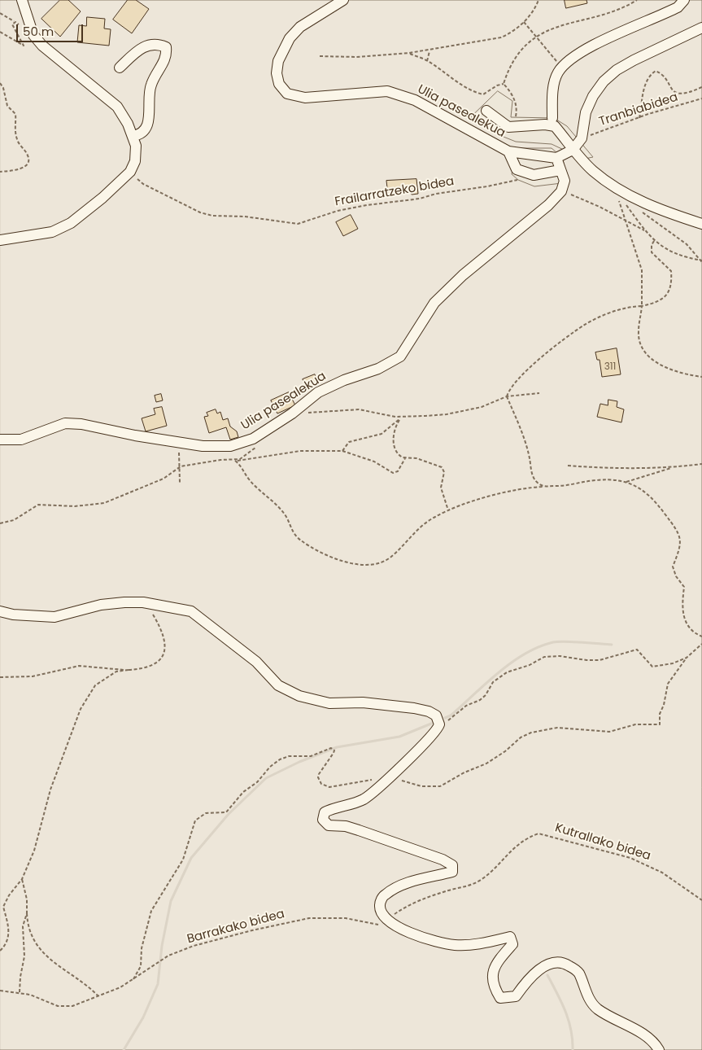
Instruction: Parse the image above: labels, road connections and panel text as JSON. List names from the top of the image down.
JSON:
{
  "streets": {
    "street": ["Ulia pasealekua"],
    "path": [
      "Tranbiabidea",
      "Frailarratzeko bidea",
      "Kutrallako bidea",
      "Barrakako bidea"
    ]
  },
  "crossings": [
    ["Ulia pasealekua", "Frailarratzeko bidea"],
    ["Kutrallako bidea", "Barrakako bidea"]
  ],
  "house_numbers": ["311"],
  "scale_bar": "50 m"
}
